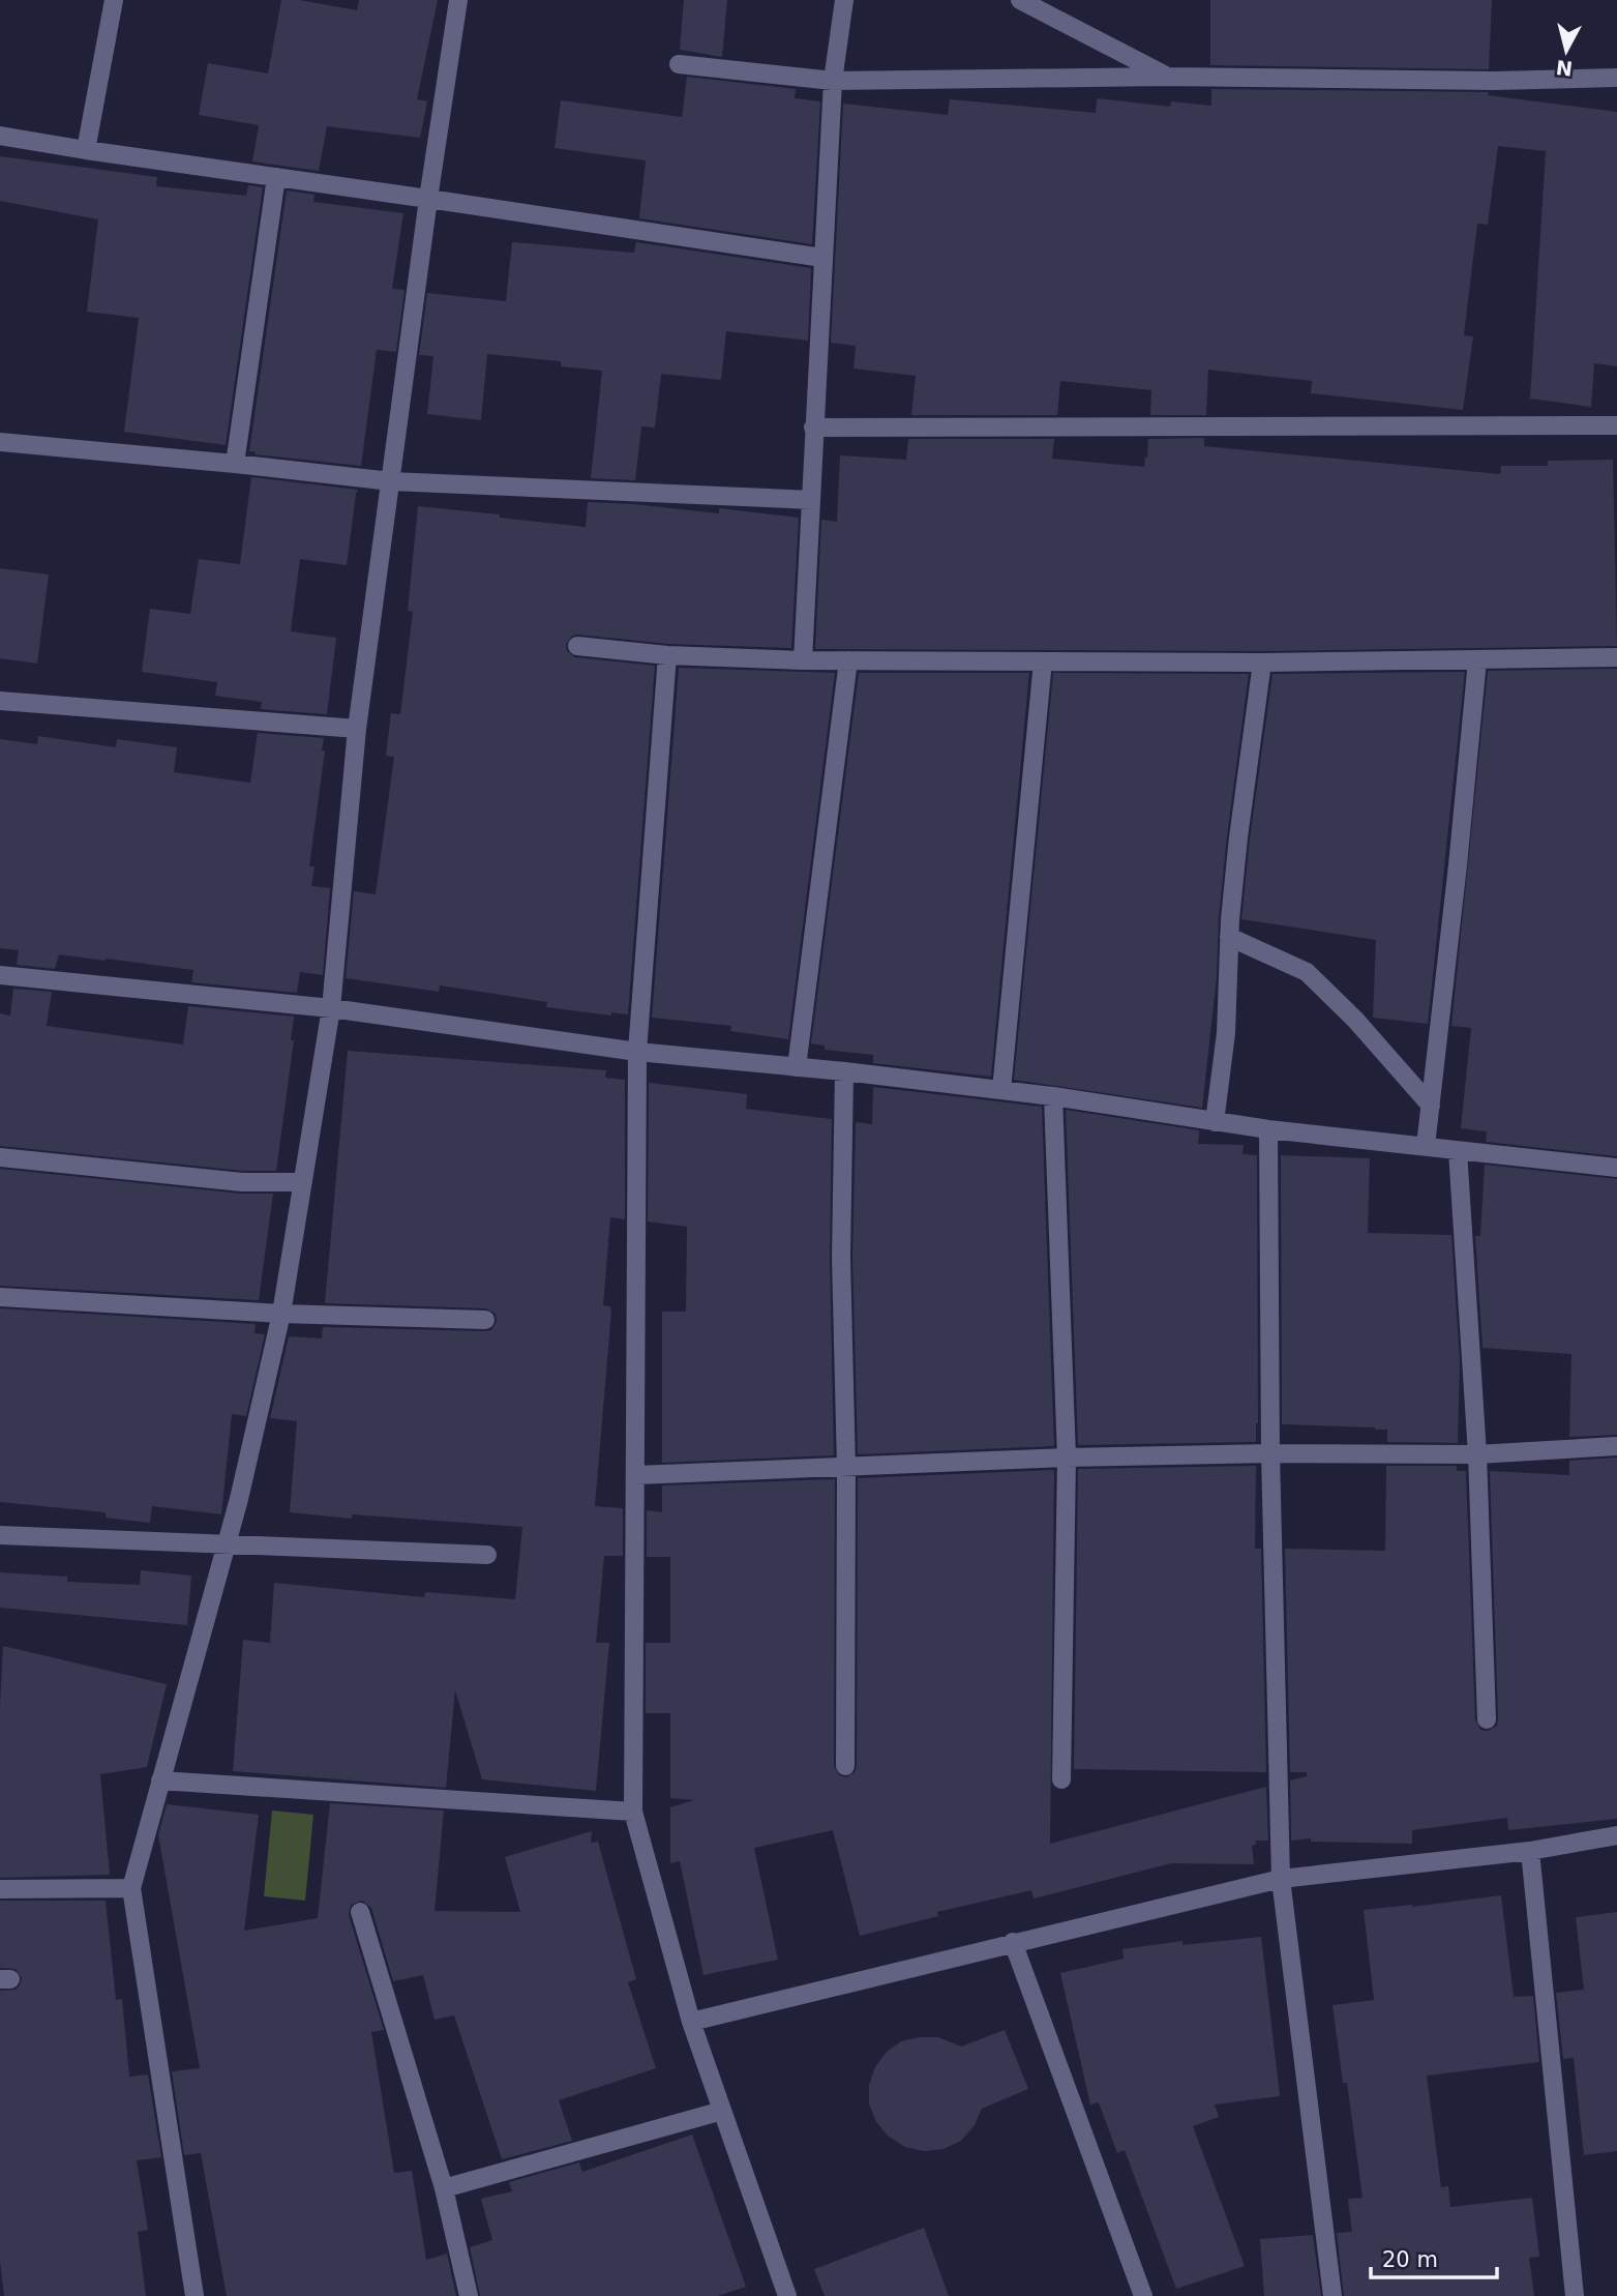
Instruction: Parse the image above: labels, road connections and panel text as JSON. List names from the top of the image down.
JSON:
{
  "scale_bar": "20 m",
  "north": "bottom"
}
